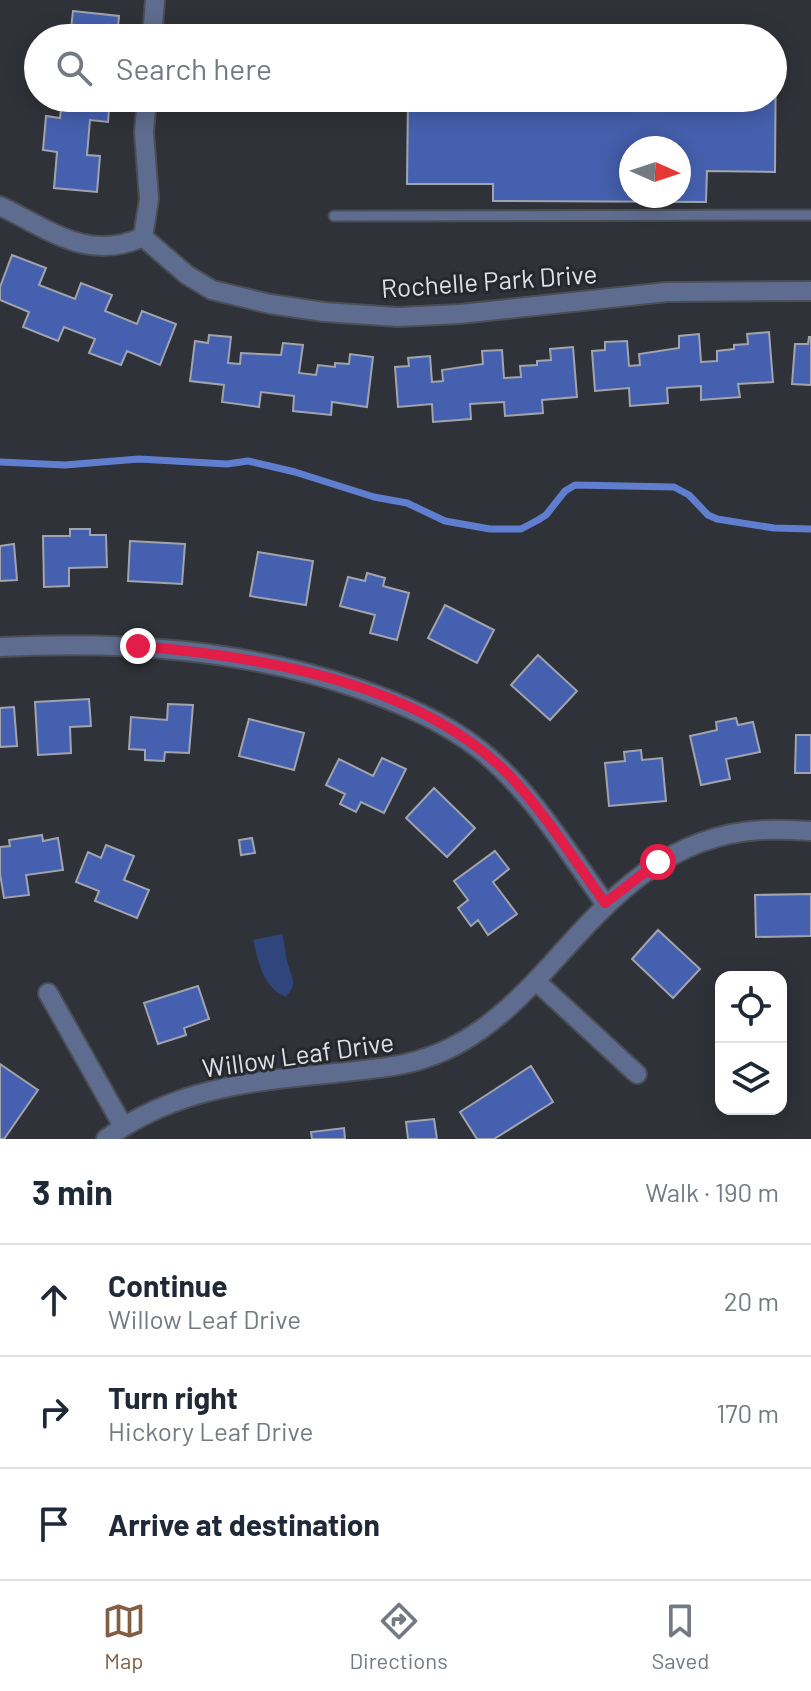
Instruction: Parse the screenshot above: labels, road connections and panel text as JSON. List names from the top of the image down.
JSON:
{
  "streets": {
    "street": ["Rochelle Park Drive", "Willow Leaf Drive"]
  },
  "north": "right",
  "page": {
    "search": "Search here",
    "heading": ["3 min", "Walk · 190 m"],
    "list": [
      ["Continue", "Willow Leaf Drive", "20 m"],
      ["Turn right", "Hickory Leaf Drive", "170 m"],
      "Arrive at destination"
    ],
    "nav": ["Map", "Directions", "Saved"]
  }
}
